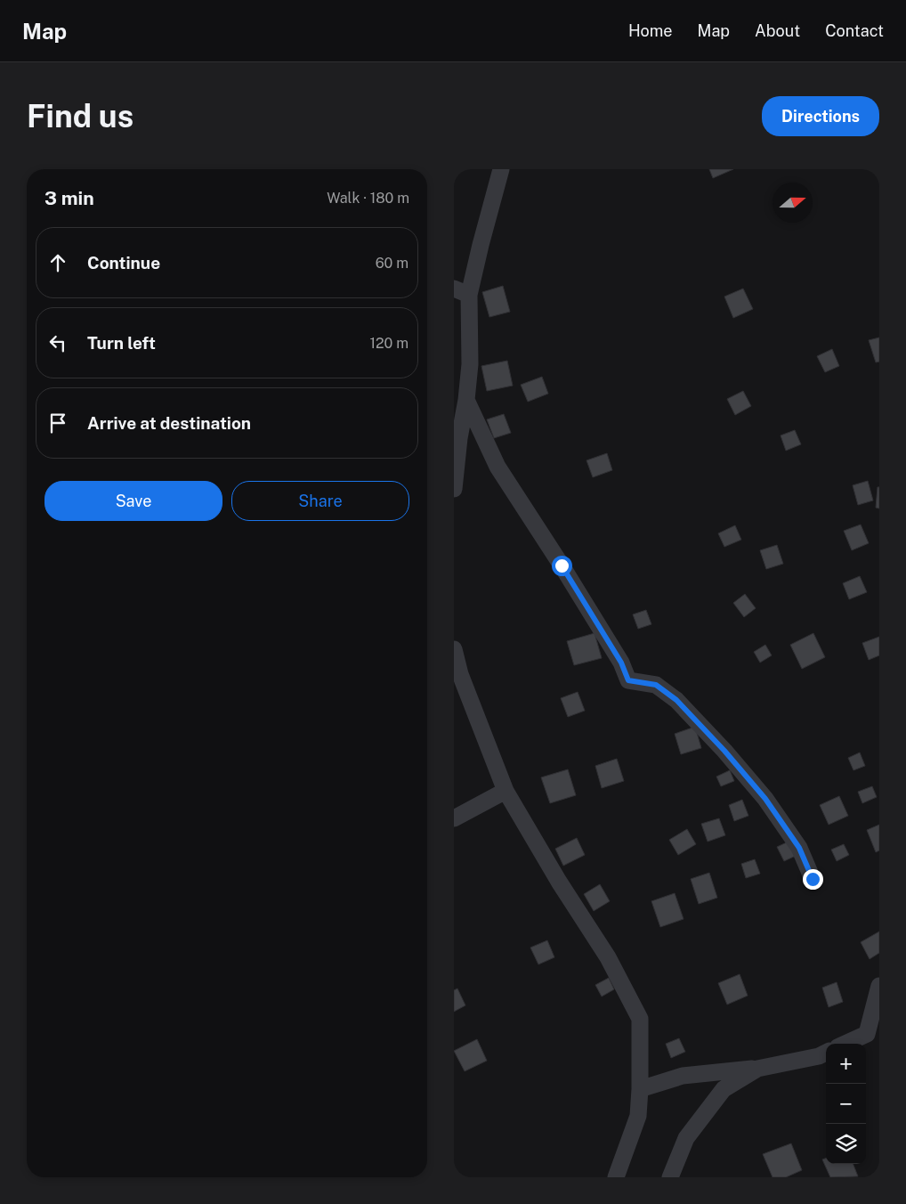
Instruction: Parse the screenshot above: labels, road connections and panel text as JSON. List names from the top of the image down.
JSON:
{
  "north": "right",
  "page": {
    "header": "Map",
    "nav": [
      "Home",
      "Map",
      "About",
      "Contact"
    ],
    "buttons": [
      "Directions",
      ["Save", "Share"]
    ],
    "title": "Find us",
    "heading": ["3 min", "Walk · 180 m"],
    "list": [
      ["Continue", "60 m"],
      ["Turn left", "120 m"],
      "Arrive at destination"
    ],
    "map_buttons": ["+", "−"]
  }
}
